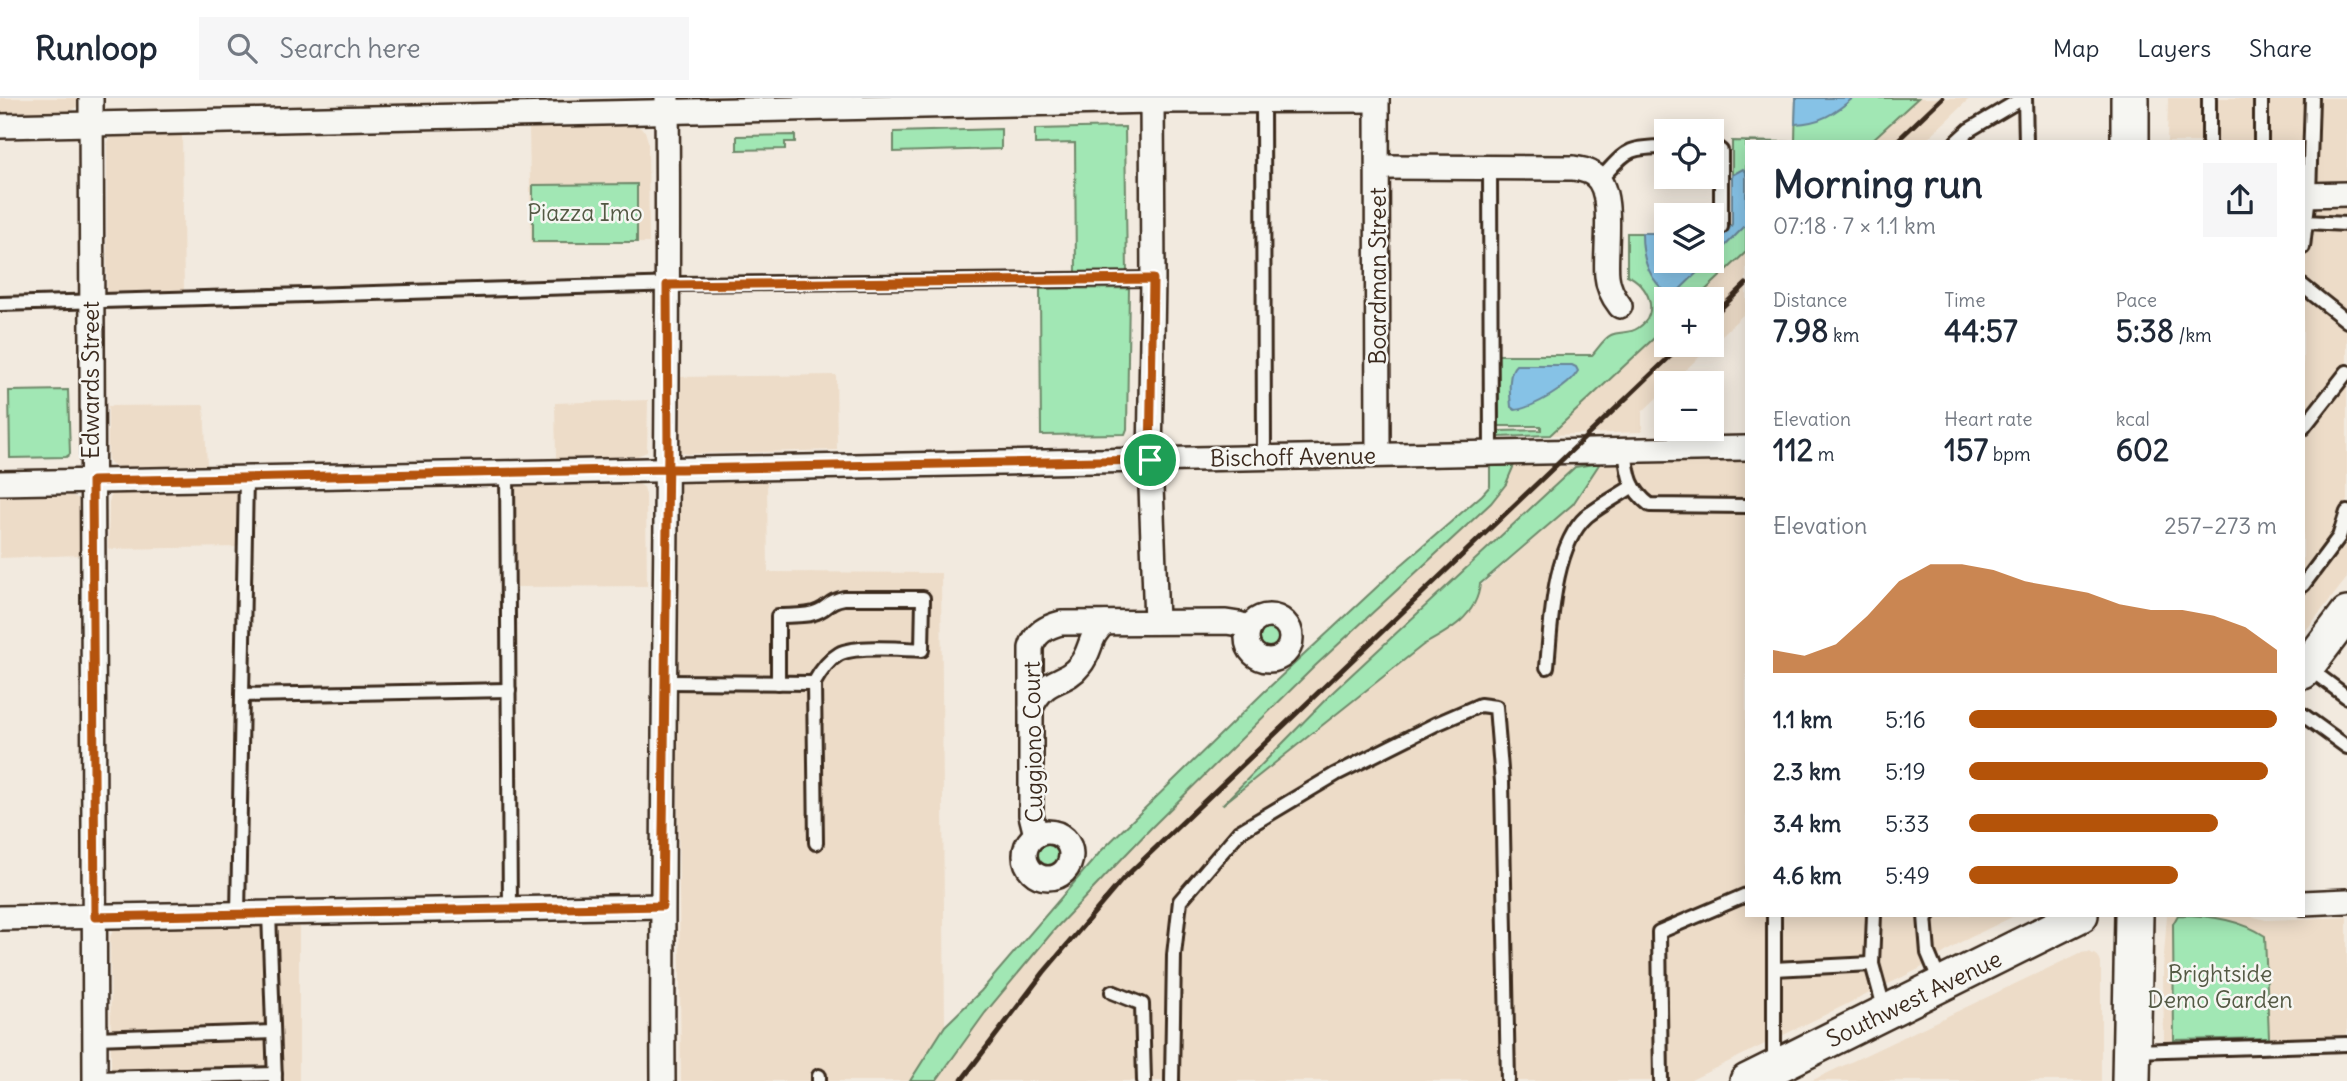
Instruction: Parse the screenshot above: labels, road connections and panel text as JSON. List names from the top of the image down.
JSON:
{
  "streets": {
    "street": [
      "Boardman Street",
      "Edwards Street",
      "Bischoff Avenue",
      "Cuggiono Court",
      "Southwest Avenue"
    ]
  },
  "crossings": [
    ["Boardman Street", "Bischoff Avenue"],
    ["Edwards Street", "Bischoff Avenue"]
  ],
  "parks": ["Piazza Imo", "Brightside Demo Garden"],
  "page": {
    "header": "Runloop",
    "search": "Search here",
    "nav": ["Map", "Layers", "Share"],
    "map_buttons": ["+", "−"],
    "heading": ["Morning run", "07:18 · 7 × 1.1 km"],
    "stats": [
      ["Distance", "7.98 km"],
      ["Time", "44:57"],
      ["Pace", "5:38 /km"],
      ["Elevation", "112 m"],
      ["Heart rate", "157 bpm"],
      ["kcal", "602"]
    ],
    "chart": ["Elevation", "257–273 m"],
    "list": [
      {
        "name": "1.1 km",
        "note": "5:16"
      },
      {
        "name": "2.3 km",
        "note": "5:19"
      },
      {
        "name": "3.4 km",
        "note": "5:33"
      },
      {
        "name": "4.6 km",
        "note": "5:49"
      }
    ]
  }
}
